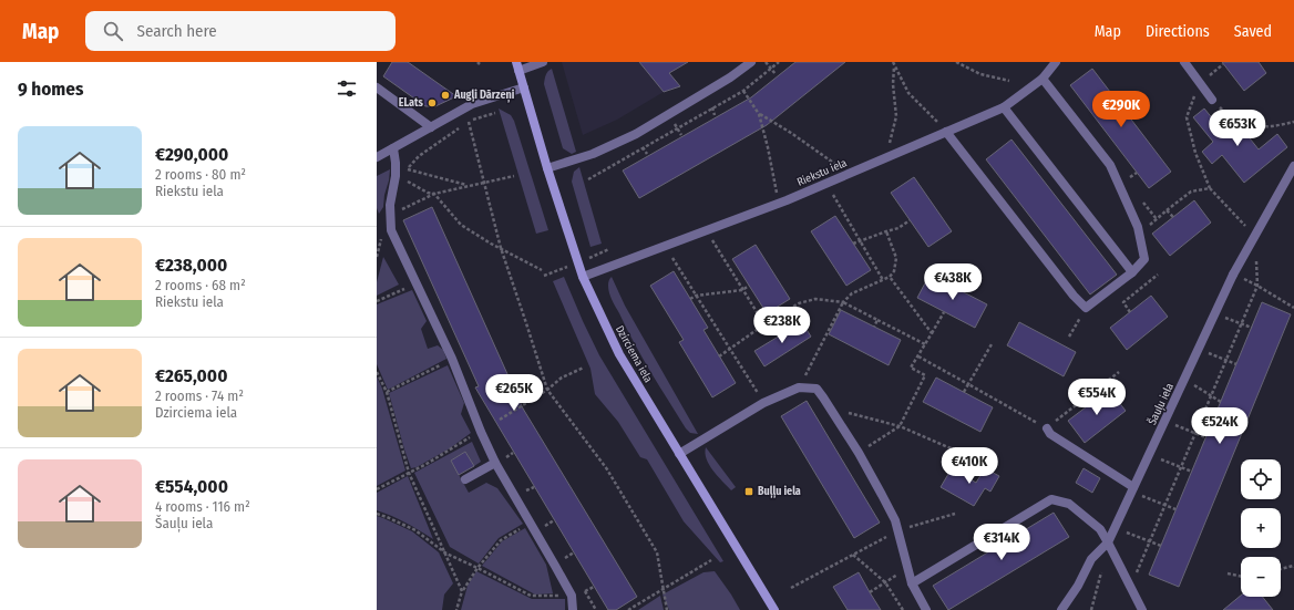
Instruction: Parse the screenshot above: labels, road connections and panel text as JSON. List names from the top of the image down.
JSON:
{
  "streets": {
    "street": ["Riekstu iela", "Dzirciema iela", "Šauļu iela"]
  },
  "crossings": [
    ["Riekstu iela", "Dzirciema iela"]
  ],
  "places": {
    "other": ["Augļi Dārzeņi", "ELats"],
    "transit": ["Buļļu iela"]
  },
  "page": {
    "header": "Map",
    "search": "Search here",
    "nav": ["Map", "Directions", "Saved"],
    "heading": "9 homes",
    "price": [
      "€290K",
      "€653K",
      "€438K",
      "€238K",
      "€265K",
      "€554K",
      "€524K",
      "€410K",
      "€314K"
    ],
    "list": [
      {
        "name": "€290,000",
        "note": "2 rooms · 80 m² · Riekstu iela"
      },
      {
        "name": "€238,000",
        "note": "2 rooms · 68 m² · Riekstu iela"
      },
      {
        "name": "€265,000",
        "note": "2 rooms · 74 m² · Dzirciema iela"
      },
      {
        "name": "€554,000",
        "note": "4 rooms · 116 m² · Šauļu iela"
      }
    ],
    "map_buttons": ["+", "−"]
  }
}
